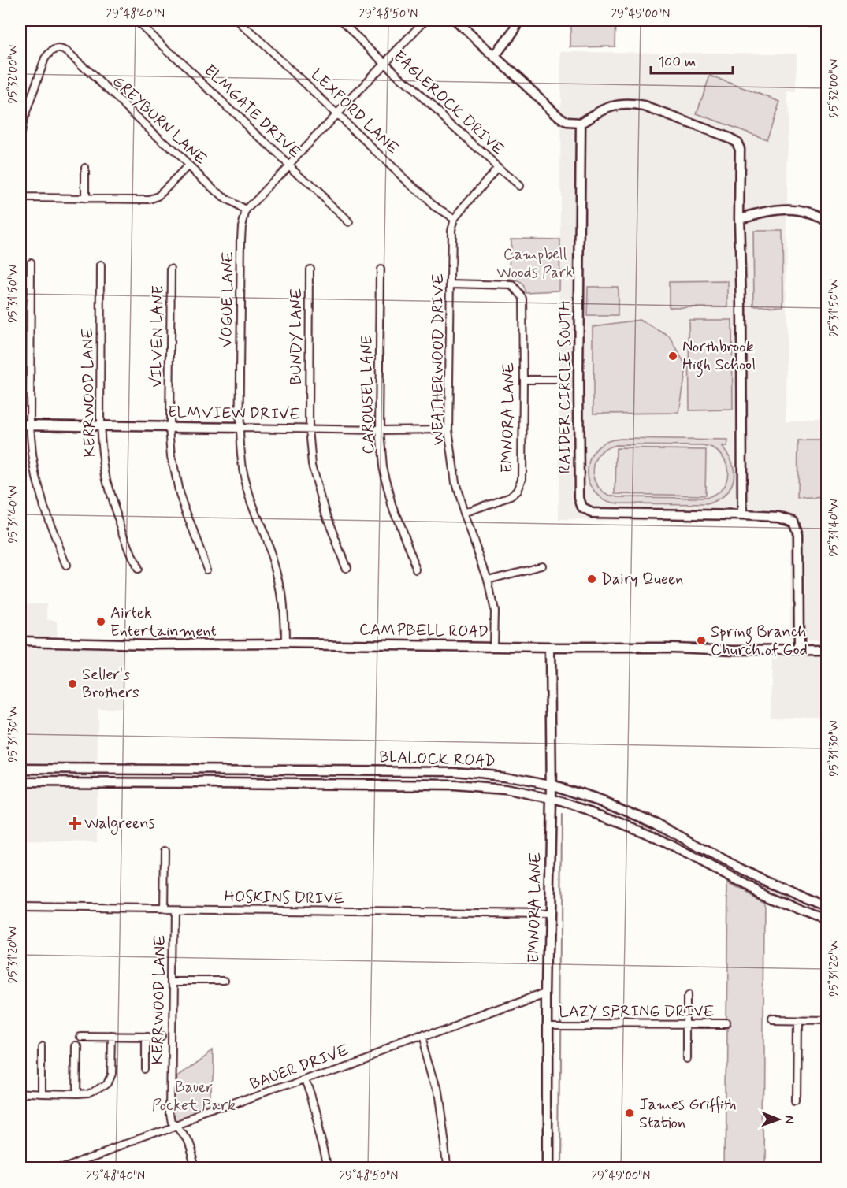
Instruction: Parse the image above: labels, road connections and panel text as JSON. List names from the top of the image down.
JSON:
{
  "streets": {
    "street": [
      "EAGLEROCK DRIVE",
      "ELMGATE DRIVE",
      "LEXFORD LANE",
      "GREYBURN LANE",
      "VOGUE LANE",
      "VILVEN LANE",
      "BUNDY LANE",
      "WEATHERWOOD DRIVE",
      "RAIDER CIRCLE SOUTH",
      "KERRWOOD LANE",
      "CAROUSEL LANE",
      "ELMVIEW DRIVE",
      "EMNORA LANE",
      "CAMPBELL ROAD",
      "BLALOCK ROAD",
      "HOSKINS DRIVE",
      "LAZY SPRING DRIVE",
      "BAUER DRIVE"
    ]
  },
  "crossings": [
    ["LEXFORD LANE", "WEATHERWOOD DRIVE"],
    ["GREYBURN LANE", "VOGUE LANE"],
    ["VOGUE LANE", "ELMVIEW DRIVE"],
    ["VOGUE LANE", "CAMPBELL ROAD"],
    ["VILVEN LANE", "ELMVIEW DRIVE"],
    ["BUNDY LANE", "ELMVIEW DRIVE"],
    ["WEATHERWOOD DRIVE", "ELMVIEW DRIVE"],
    ["WEATHERWOOD DRIVE", "EMNORA LANE"],
    ["WEATHERWOOD DRIVE", "CAMPBELL ROAD"],
    ["KERRWOOD LANE", "ELMVIEW DRIVE"],
    ["KERRWOOD LANE", "HOSKINS DRIVE"],
    ["KERRWOOD LANE", "BAUER DRIVE"],
    ["CAROUSEL LANE", "ELMVIEW DRIVE"],
    ["EMNORA LANE", "CAMPBELL ROAD"],
    ["EMNORA LANE", "BLALOCK ROAD"],
    ["EMNORA LANE", "HOSKINS DRIVE"],
    ["EMNORA LANE", "LAZY SPRING DRIVE"],
    ["EMNORA LANE", "BAUER DRIVE"]
  ],
  "parks": ["Campbell Woods Park", "Bauer Pocket Park"],
  "places": {
    "other": [
      "Northbrook High School",
      "Dairy Queen",
      "Airtek Entertainment",
      "Spring Branch Church of God",
      "Seller's Brothers",
      "James Griffith Station"
    ],
    "health": ["Walgreens"]
  },
  "scale_bar": "100 m",
  "north": "right",
  "coordinates": [
    "29°48'40\"N",
    "29°48'50\"N",
    "29°49'00\"N",
    "95°32'00\"W",
    "95°31'50\"W",
    "95°31'40\"W",
    "95°31'30\"W",
    "95°31'20\"W"
  ]
}
